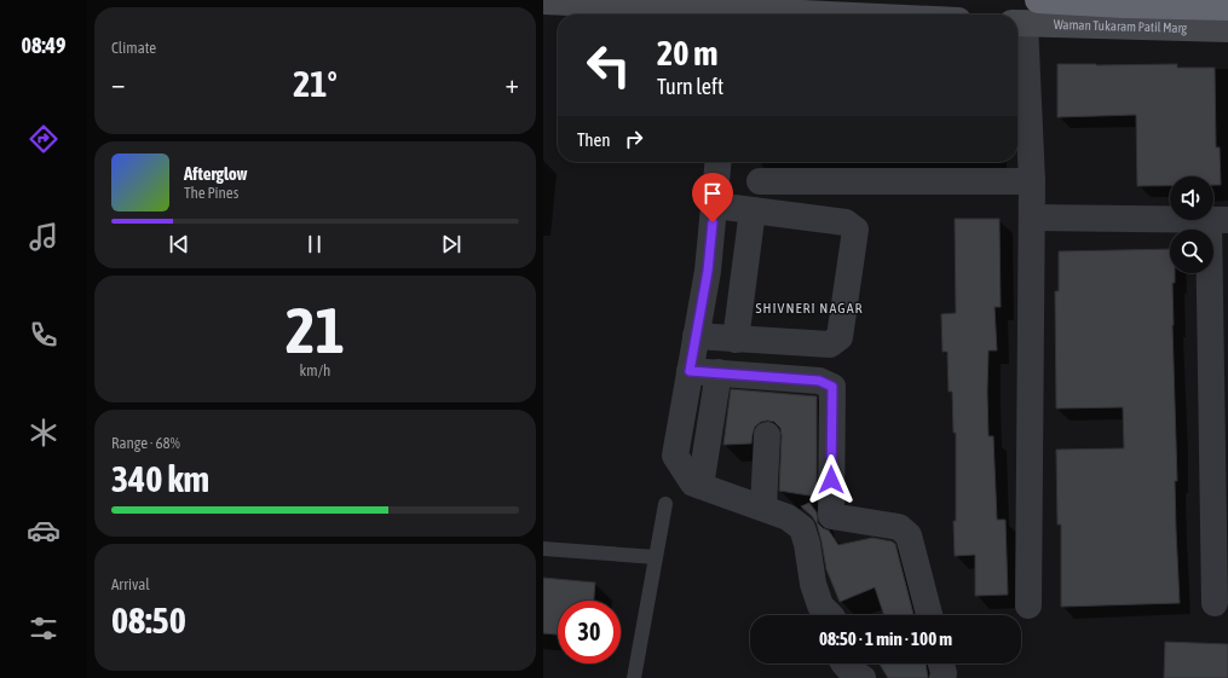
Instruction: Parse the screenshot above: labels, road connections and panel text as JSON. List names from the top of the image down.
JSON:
{
  "streets": {
    "main road": ["Waman Tukaram Patil Marg"]
  },
  "districts": ["SHIVNERI NAGAR"],
  "page": {
    "tabs": "08:49",
    "tile": [
      "Climate",
      ["21", "km/h"],
      ["Range · 68%", "340 km"],
      ["Arrival", "08:50"]
    ],
    "turn": ["20 m", "Turn left"],
    "heat": ["−", "21°", "+"],
    "then": "Then",
    "song": ["Afterglow", "The Pines"],
    "limit": "30",
    "trip": "08:50 · 1 min · 100 m"
  }
}
